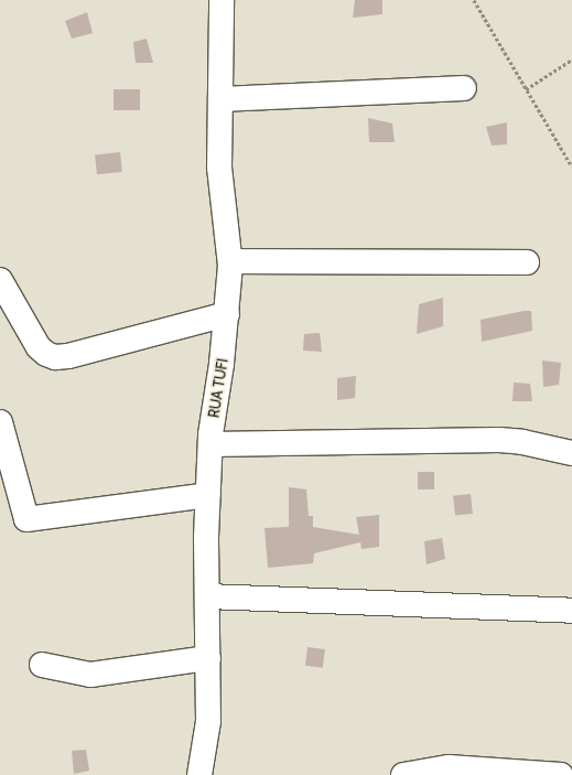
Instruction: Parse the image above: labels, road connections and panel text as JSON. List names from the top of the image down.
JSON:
{
  "streets": {
    "street": ["RUA TUFI"]
  }
}
